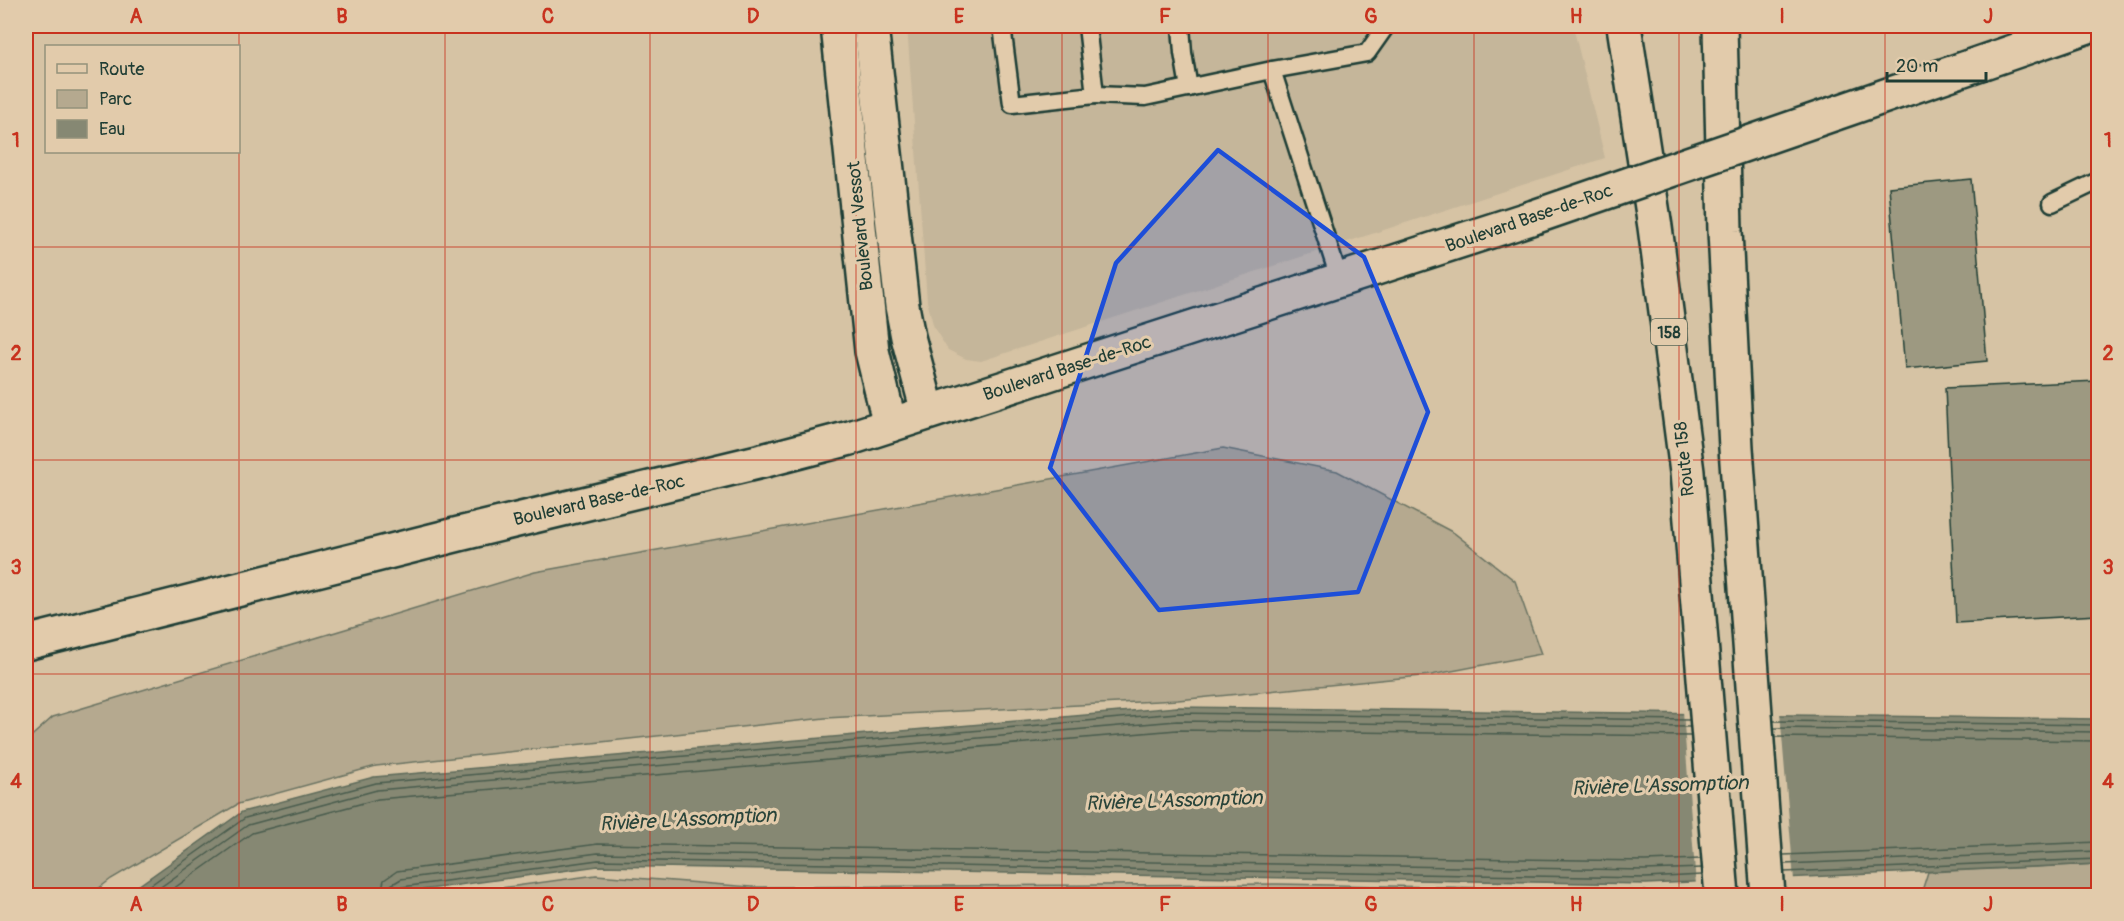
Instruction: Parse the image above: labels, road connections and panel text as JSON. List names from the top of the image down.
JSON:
{
  "streets": {
    "main road": [
      "Boulevard Base-de-Roc",
      "Boulevard Vessot",
      "158",
      "Route 158"
    ]
  },
  "crossings": [
    ["Boulevard Base-de-Roc", "Boulevard Vessot"]
  ],
  "water": ["Rivière L'Assomption"],
  "legend": ["Route", "Parc", "Eau"],
  "scale_bar": "20 m",
  "grid": {
    "columns": [
      "A",
      "B",
      "C",
      "D",
      "E",
      "F",
      "G",
      "H",
      "I",
      "J"
    ],
    "rows": [
      "1",
      "2",
      "3",
      "4"
    ]
  }
}
